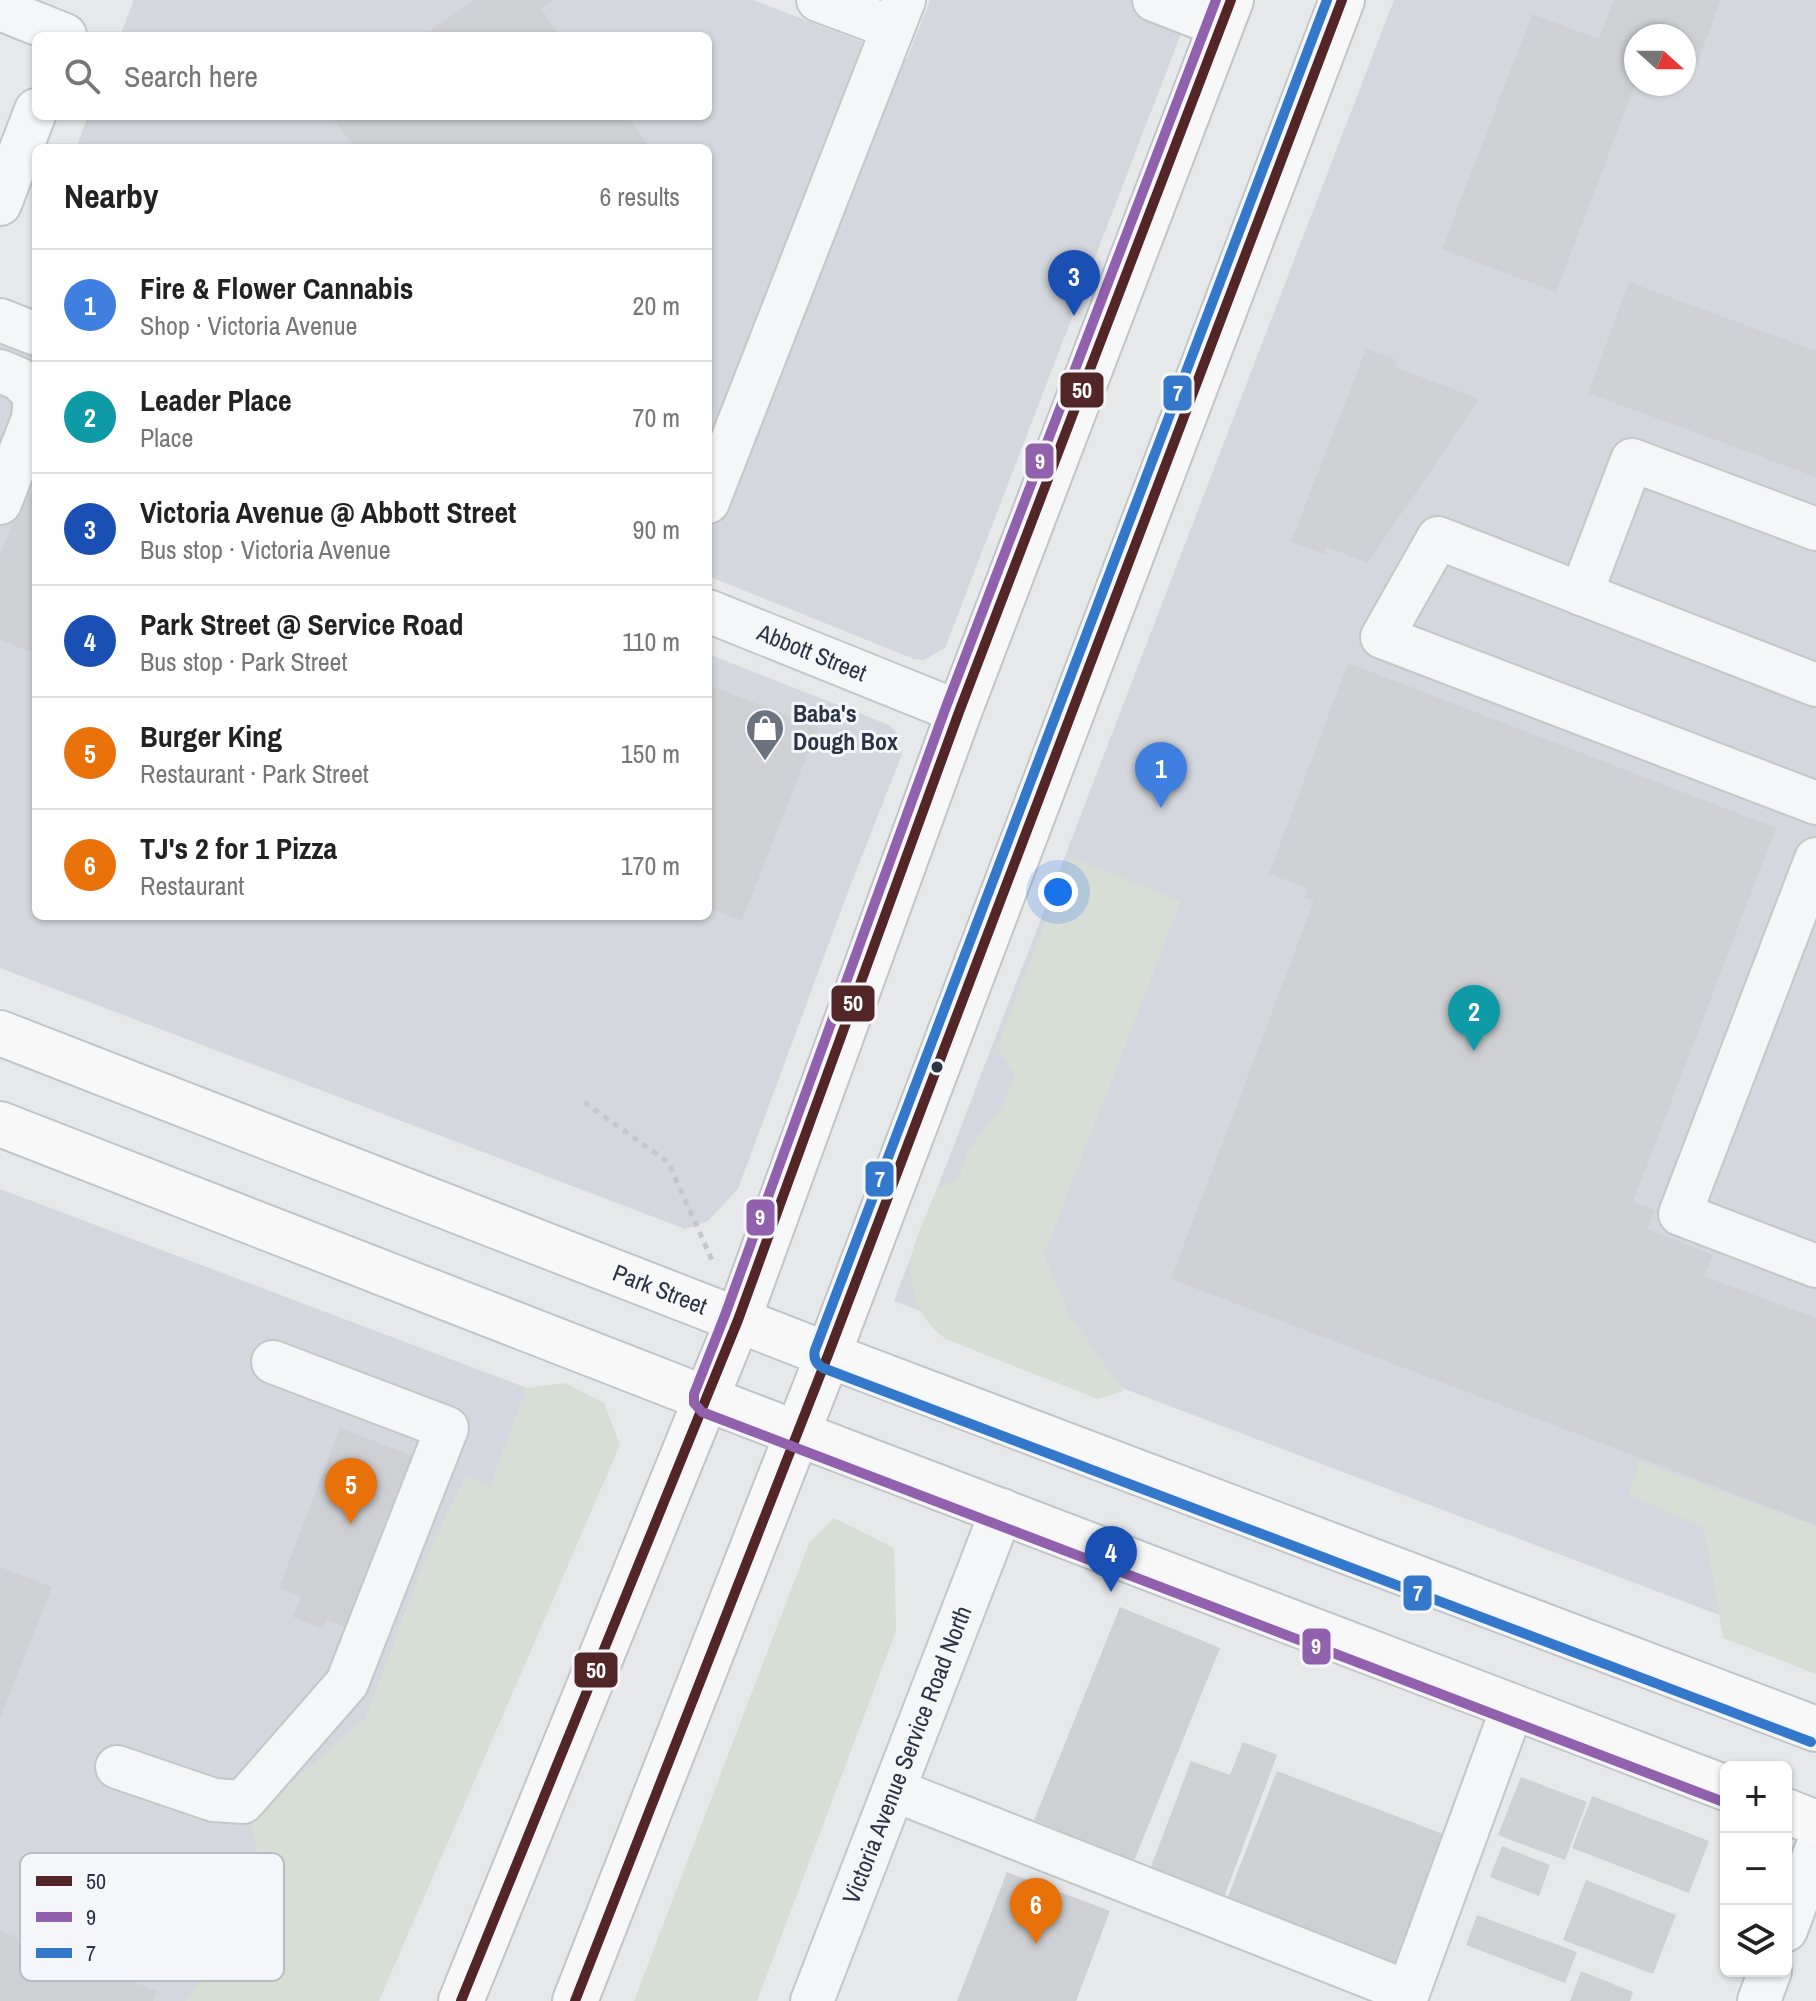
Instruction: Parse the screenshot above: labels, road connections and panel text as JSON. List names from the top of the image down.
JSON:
{
  "streets": {
    "main road": ["Park Street"],
    "street": ["Abbott Street", "Victoria Avenue Service Road North"]
  },
  "places": {
    "shop": ["Baba's Dough Box"]
  },
  "lines": ["transit line 50", "transit line 9", "transit line 7"],
  "legend": ["50", "9", "7"],
  "north": "right",
  "page": {
    "search": "Search here",
    "heading": ["Nearby", "6 results"],
    "list": [
      {
        "mark": "1",
        "name": "Fire & Flower Cannabis",
        "note": "Shop · Victoria Avenue",
        "value": "20 m"
      },
      {
        "mark": "2",
        "name": "Leader Place",
        "note": "Place",
        "value": "70 m"
      },
      {
        "mark": "3",
        "name": "Victoria Avenue @ Abbott Street",
        "note": "Bus stop · Victoria Avenue",
        "value": "90 m"
      },
      {
        "mark": "4",
        "name": "Park Street @ Service Road",
        "note": "Bus stop · Park Street",
        "value": "110 m"
      },
      {
        "mark": "5",
        "name": "Burger King",
        "note": "Restaurant · Park Street",
        "value": "150 m"
      },
      {
        "mark": "6",
        "name": "TJ's 2 for 1 Pizza",
        "note": "Restaurant",
        "value": "170 m"
      }
    ],
    "pins": [
      "3",
      "1",
      "2",
      "5",
      "4",
      "6"
    ],
    "map_buttons": ["+", "−"]
  }
}
